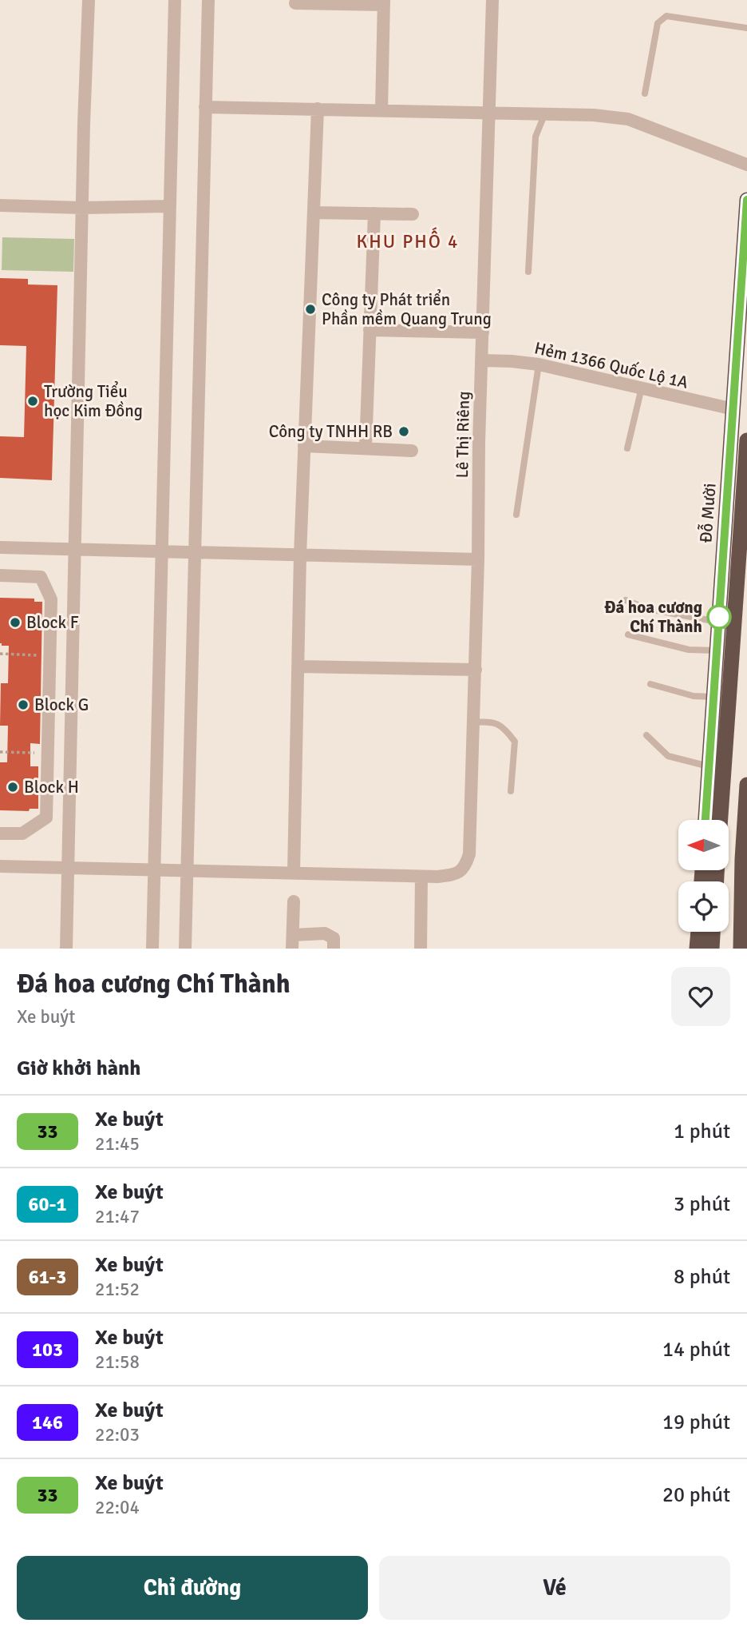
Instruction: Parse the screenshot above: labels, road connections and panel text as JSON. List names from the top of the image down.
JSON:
{
  "streets": {
    "highway": ["Đỗ Mười"],
    "street": ["Hẻm 1366 Quốc Lộ 1A", "Lê Thị Riêng"]
  },
  "crossings": [
    ["Hẻm 1366 Quốc Lộ 1A", "Lê Thị Riêng"],
    ["Hẻm 1366 Quốc Lộ 1A", "Đỗ Mười"]
  ],
  "districts": ["KHU PHỐ 4"],
  "places": [
    "Công ty Phát triển Phần mềm Quang Trung",
    "Trường Tiểu học Kim Đồng",
    "Công ty TNHH RB",
    "Đá hoa cương Chí Thành",
    "Block F",
    "Block G",
    "Block H"
  ],
  "lines": ["bus line 33"],
  "north": "left",
  "page": {
    "heading": [
      ["Đá hoa cương Chí Thành", "Xe buýt"],
      "Giờ khởi hành"
    ],
    "list": [
      {
        "mark": "33",
        "name": "Xe buýt",
        "note": "21:45",
        "value": "1 phút"
      },
      {
        "mark": "60-1",
        "name": "Xe buýt",
        "note": "21:47",
        "value": "3 phút"
      },
      {
        "mark": "61-3",
        "name": "Xe buýt",
        "note": "21:52",
        "value": "8 phút"
      },
      {
        "mark": "103",
        "name": "Xe buýt",
        "note": "21:58",
        "value": "14 phút"
      },
      {
        "mark": "146",
        "name": "Xe buýt",
        "note": "22:03",
        "value": "19 phút"
      },
      {
        "mark": "33",
        "name": "Xe buýt",
        "note": "22:04",
        "value": "20 phút"
      }
    ],
    "buttons": ["Chỉ đường", "Vé"]
  }
}
